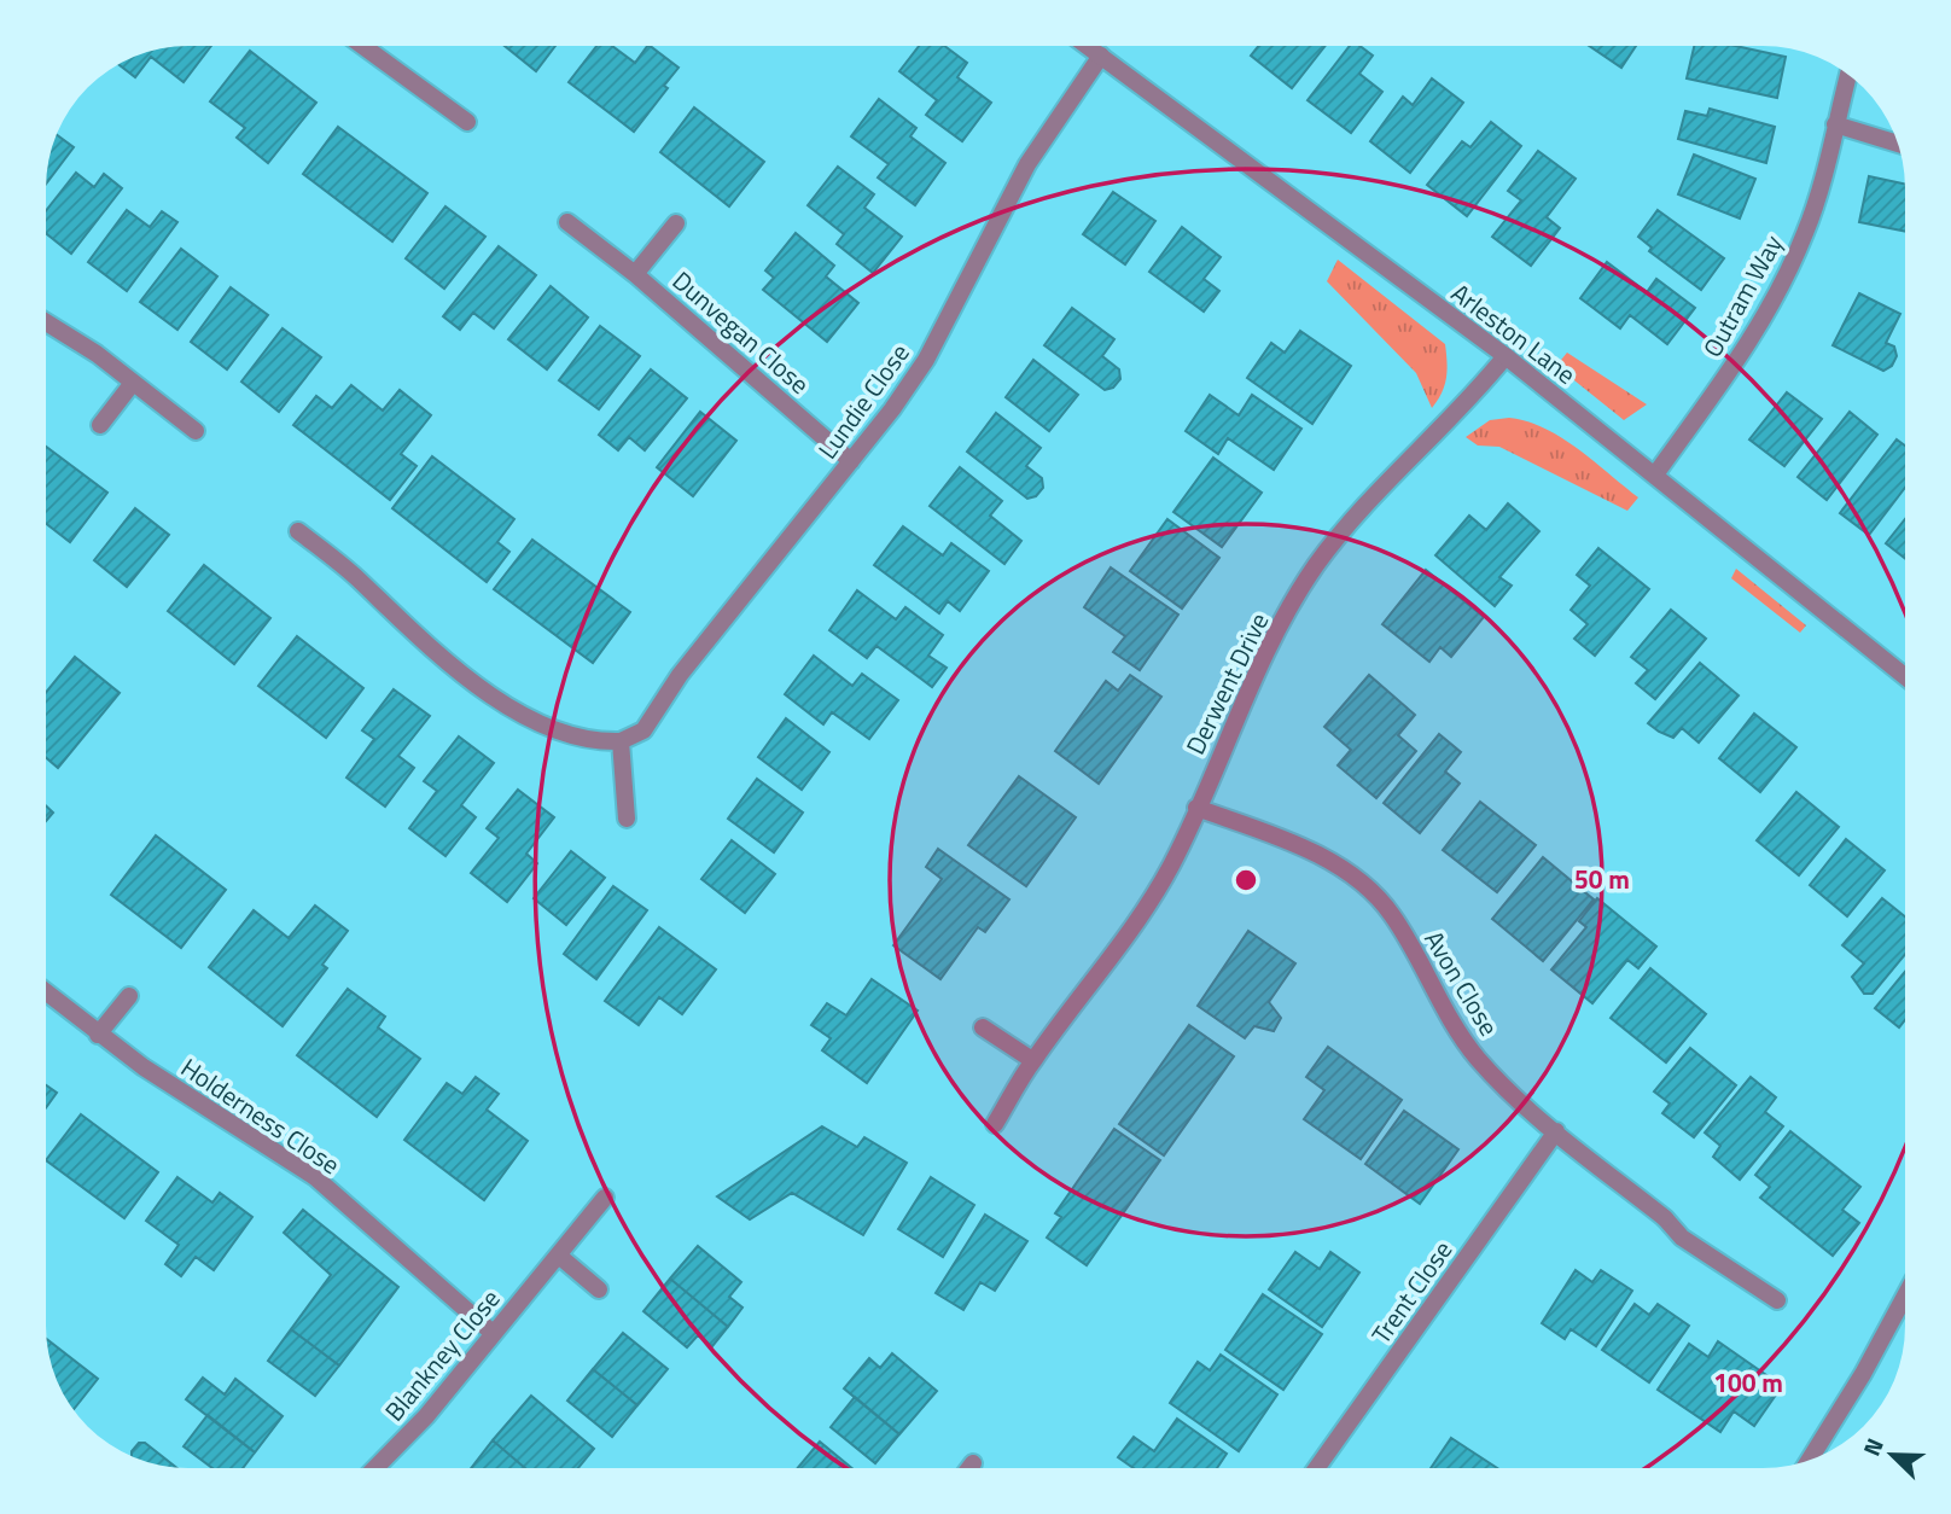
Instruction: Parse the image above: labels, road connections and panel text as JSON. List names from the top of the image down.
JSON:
{
  "streets": {
    "street": [
      "Outram Way",
      "Dunvegan Close",
      "Arleston Lane",
      "Lundie Close",
      "Derwent Drive",
      "Avon Close",
      "Holderness Close",
      "Trent Close",
      "Blankney Close"
    ]
  },
  "crossings": [
    ["Outram Way", "Arleston Lane"],
    ["Dunvegan Close", "Lundie Close"],
    ["Arleston Lane", "Lundie Close"],
    ["Arleston Lane", "Derwent Drive"],
    ["Derwent Drive", "Avon Close"],
    ["Avon Close", "Trent Close"],
    ["Holderness Close", "Blankney Close"]
  ],
  "north": "top left",
  "rings": ["50 m", "100 m"]
}
